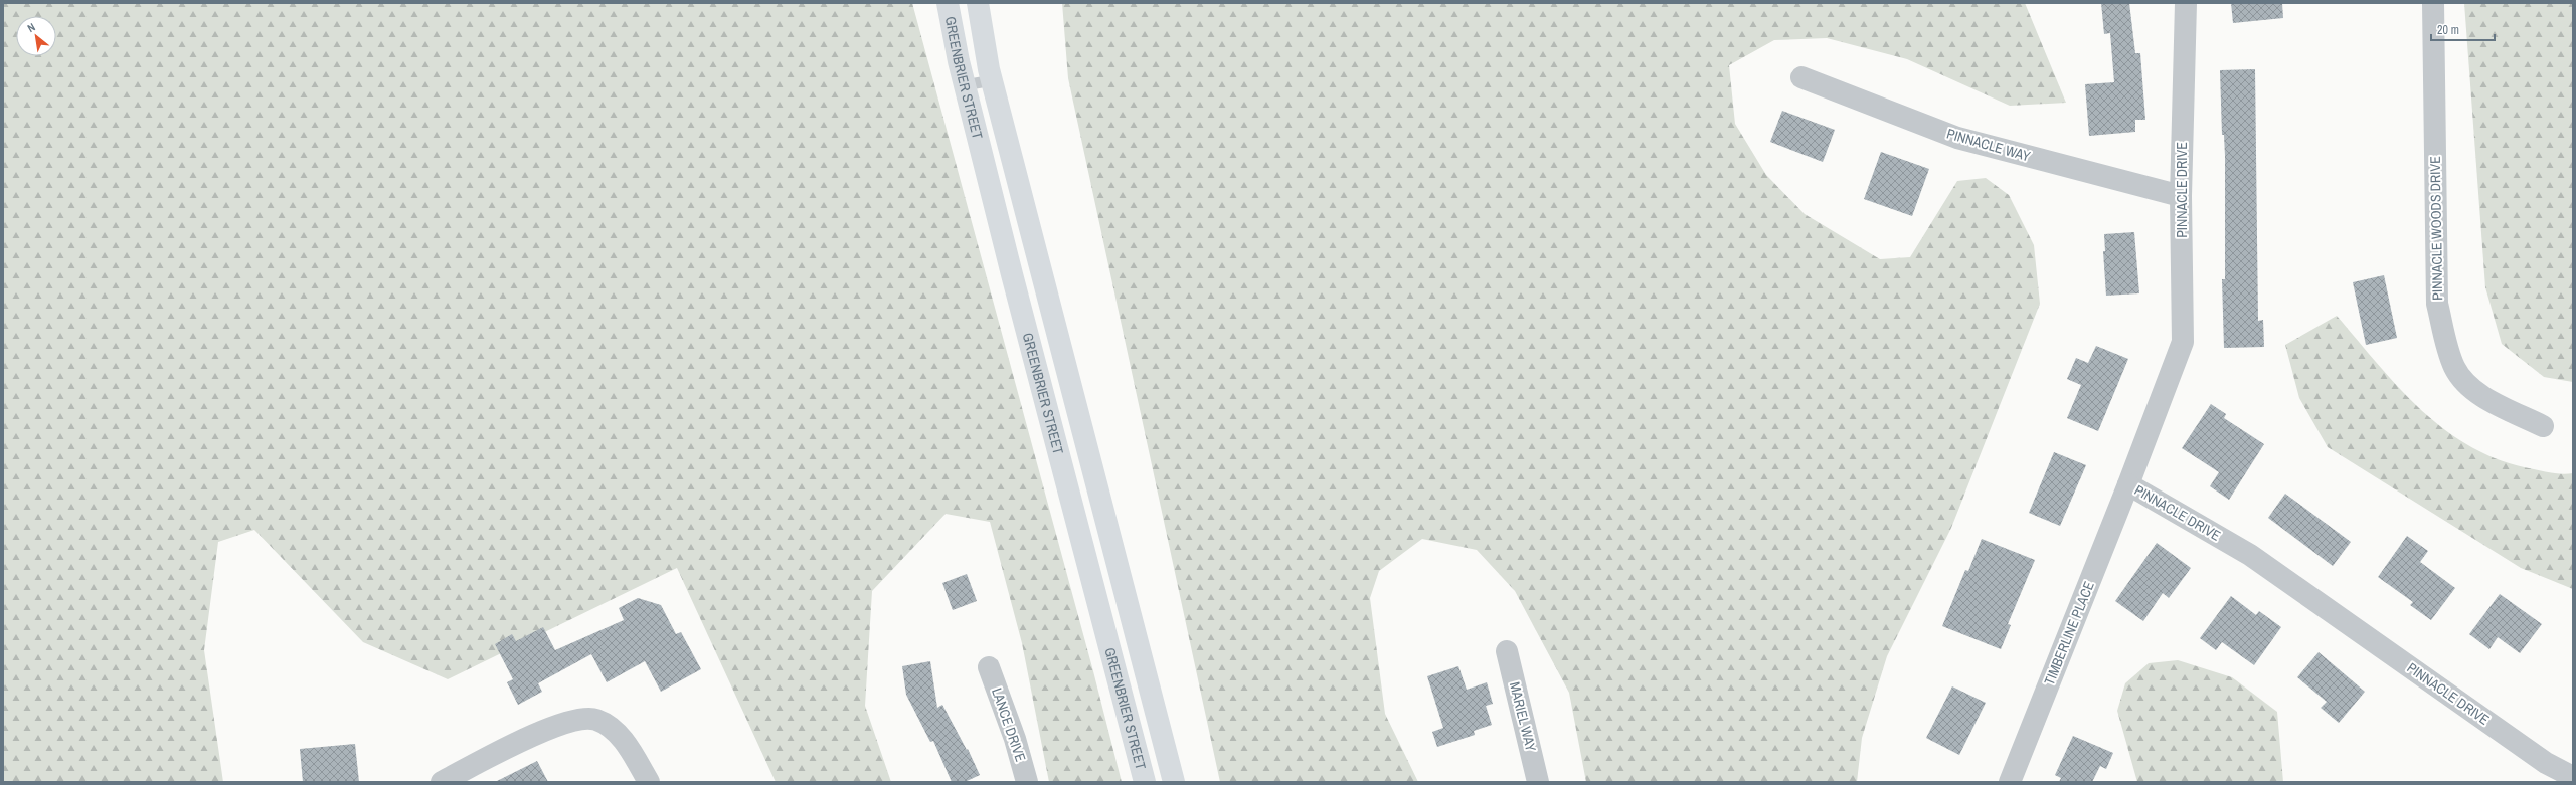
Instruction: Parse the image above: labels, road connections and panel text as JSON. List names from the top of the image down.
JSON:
{
  "streets": {
    "main road": ["GREENBRIER STREET"],
    "street": [
      "PINNACLE WAY",
      "PINNACLE DRIVE",
      "PINNACLE WOODS DRIVE",
      "TIMBERLINE PLACE",
      "MARIEL WAY",
      "LANCE DRIVE"
    ]
  },
  "crossings": [
    ["PINNACLE WAY", "PINNACLE DRIVE"],
    ["PINNACLE DRIVE", "TIMBERLINE PLACE"]
  ],
  "scale_bar": "20 m",
  "north": "top left"
}
